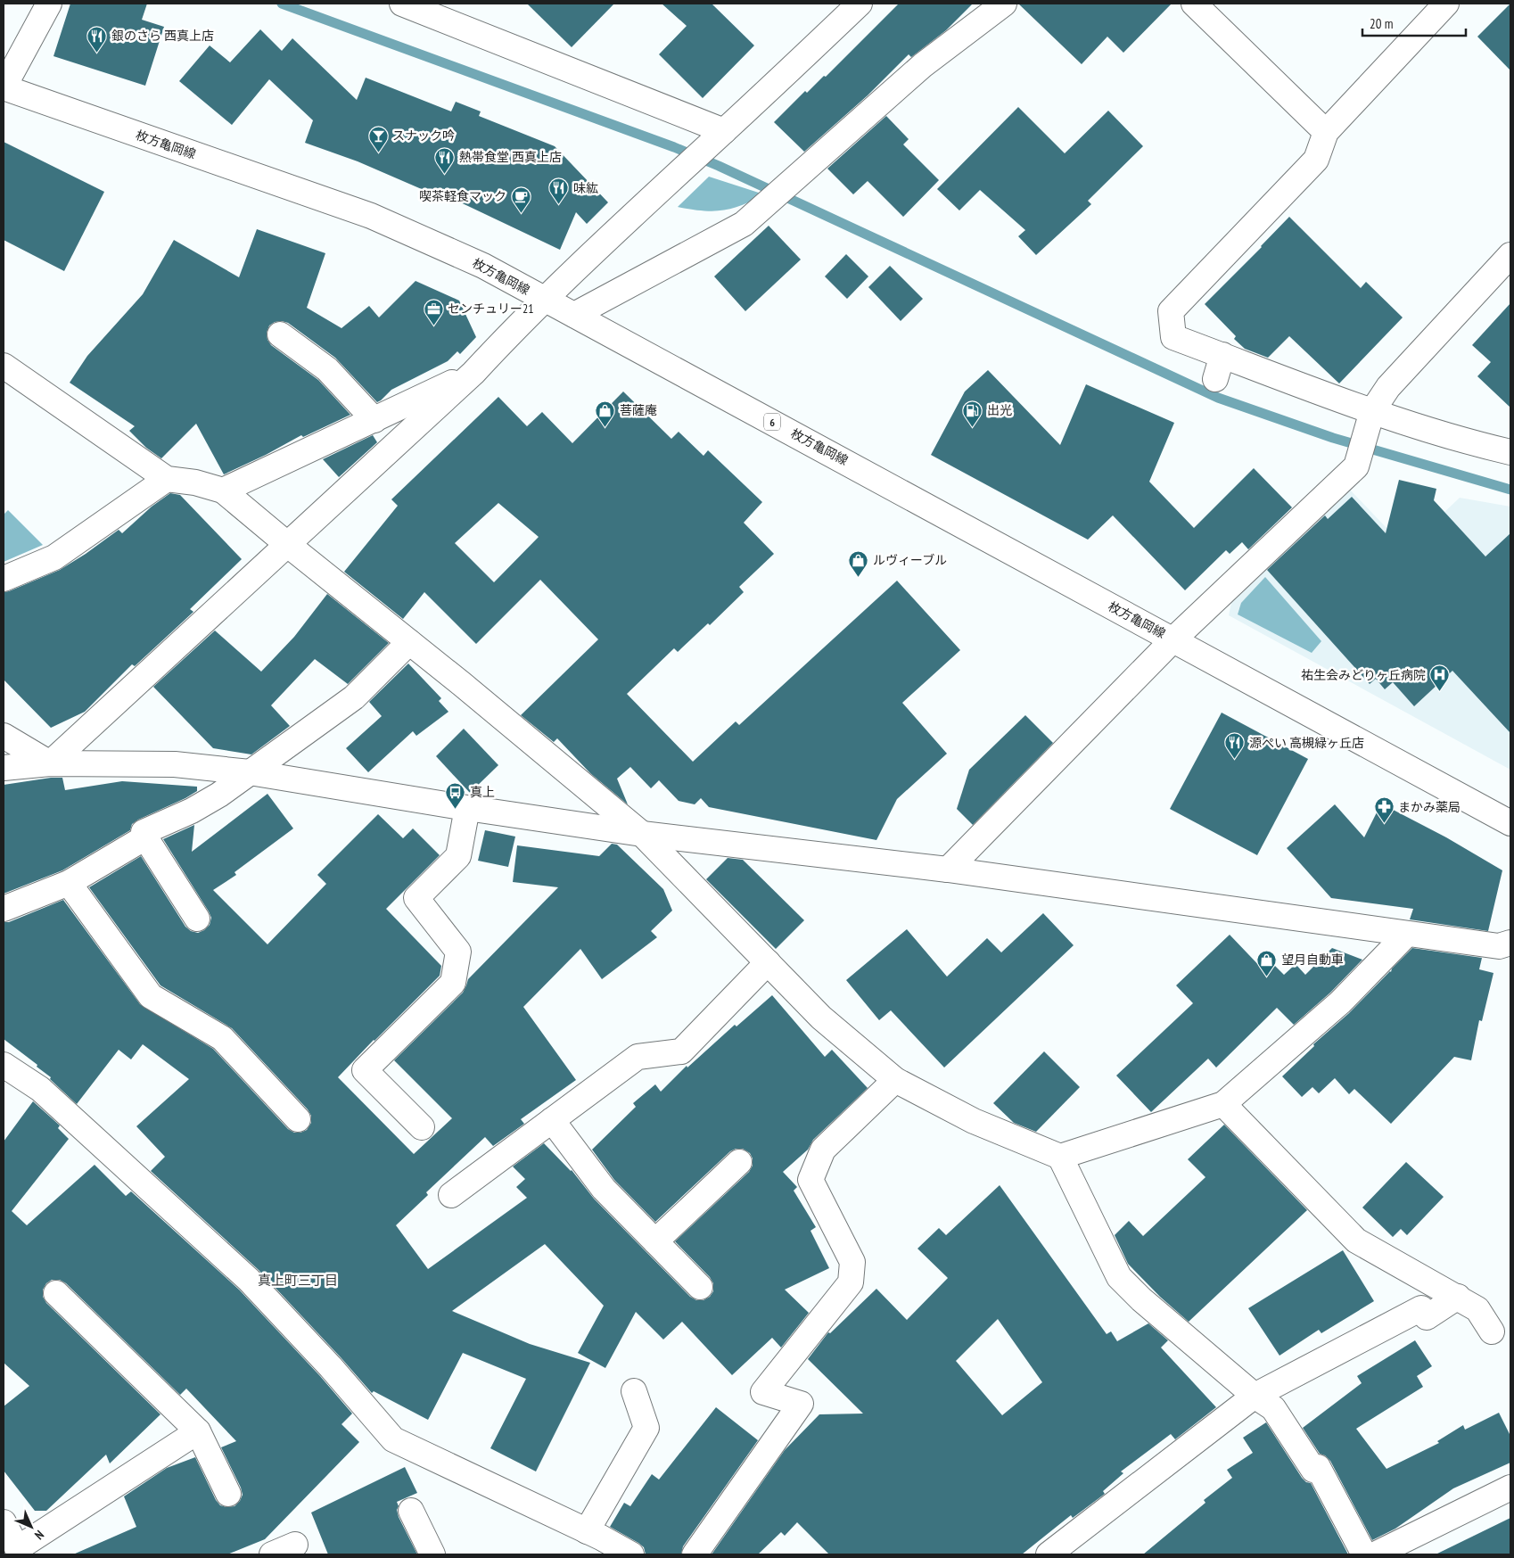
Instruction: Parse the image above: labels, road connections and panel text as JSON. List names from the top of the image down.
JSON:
{
  "streets": {
    "street": ["枚方亀岡線", "6"]
  },
  "districts": ["真上町三丁目"],
  "places": {
    "restaurant": [
      "銀のさら 西真上店",
      "熱帯食堂 西真上店",
      "味紘",
      "源ぺい 高槻緑ヶ丘店"
    ],
    "bar": ["スナック吟"],
    "cafe": ["喫茶軽食マック"],
    "office": ["センチュリー21"],
    "shop": ["菩薩庵", "ルヴィーブル", "望月自動車"],
    "fuel station": ["出光"],
    "hospital": ["祐生会みどりヶ丘病院"],
    "bus stop": ["真上"],
    "pharmacy": ["まかみ薬局"]
  },
  "scale_bar": "20 m",
  "north": "bottom right"
}
